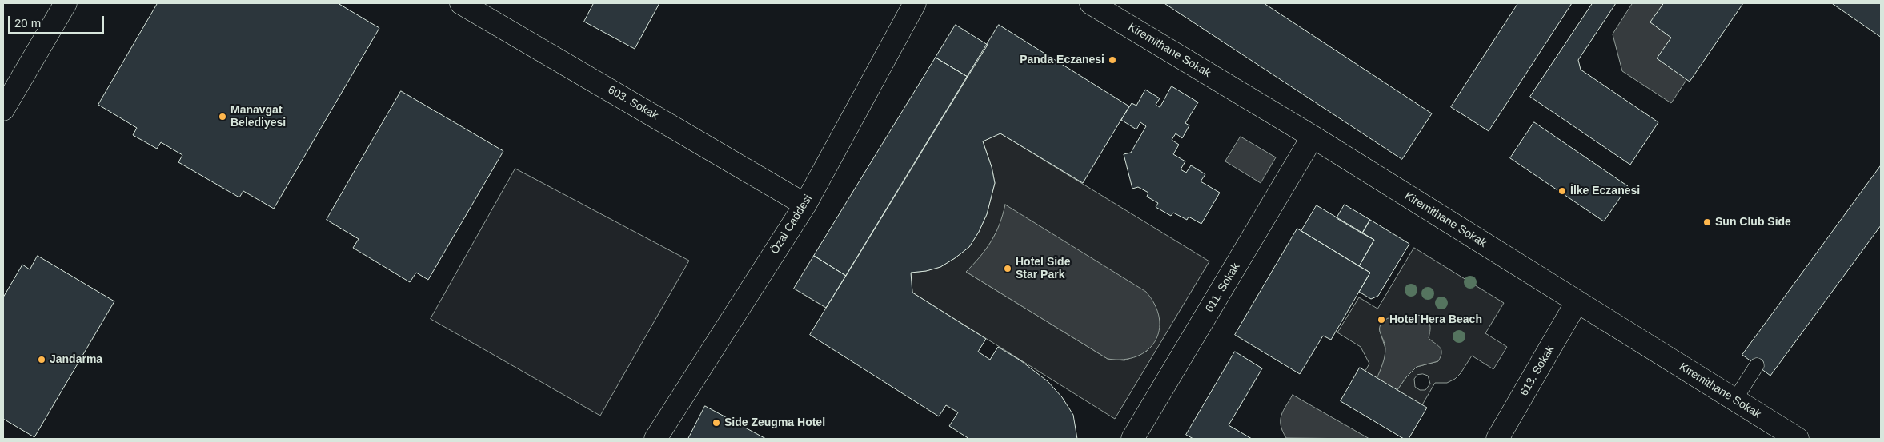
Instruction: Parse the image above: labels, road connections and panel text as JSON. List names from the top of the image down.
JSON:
{
  "streets": {
    "street": [
      "Kiremithane Sokak",
      "603. Sokak",
      "Özal Caddesi",
      "611. Sokak",
      "613. Sokak"
    ]
  },
  "crossings": [
    ["Kiremithane Sokak", "611. Sokak"],
    ["Kiremithane Sokak", "613. Sokak"],
    ["603. Sokak", "Özal Caddesi"]
  ],
  "places": [
    "Panda Eczanesi",
    "Manavgat Belediyesi",
    "İlke Eczanesi",
    "Sun Club Side",
    "Hotel Side Star Park",
    "Hotel Hera Beach",
    "Jandarma",
    "Side Zeugma Hotel"
  ],
  "scale_bar": "20 m"
}
